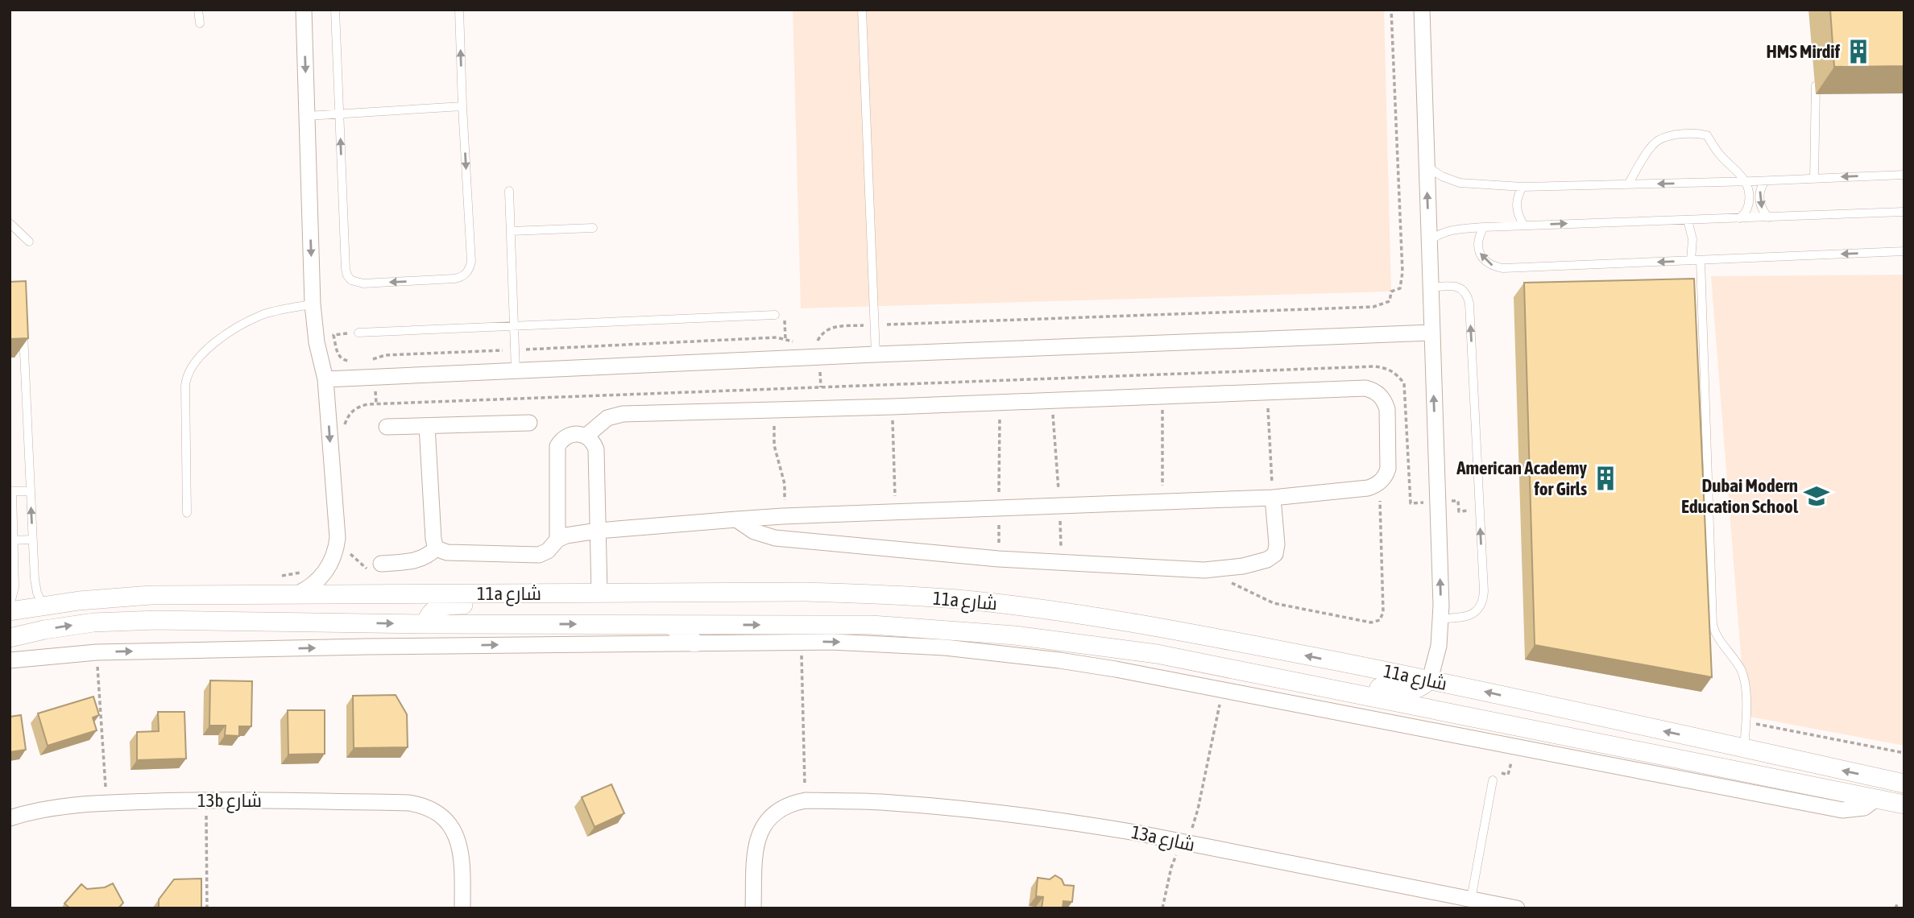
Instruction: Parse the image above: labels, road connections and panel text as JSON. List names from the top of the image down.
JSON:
{
  "streets": {
    "street": ["11a شارع", "13b شارع", "13a شارع"]
  },
  "places": {
    "building": ["HMS Mirdif", "American Academy for Girls"],
    "school or university": ["Dubai Modern Education School"]
  }
}
